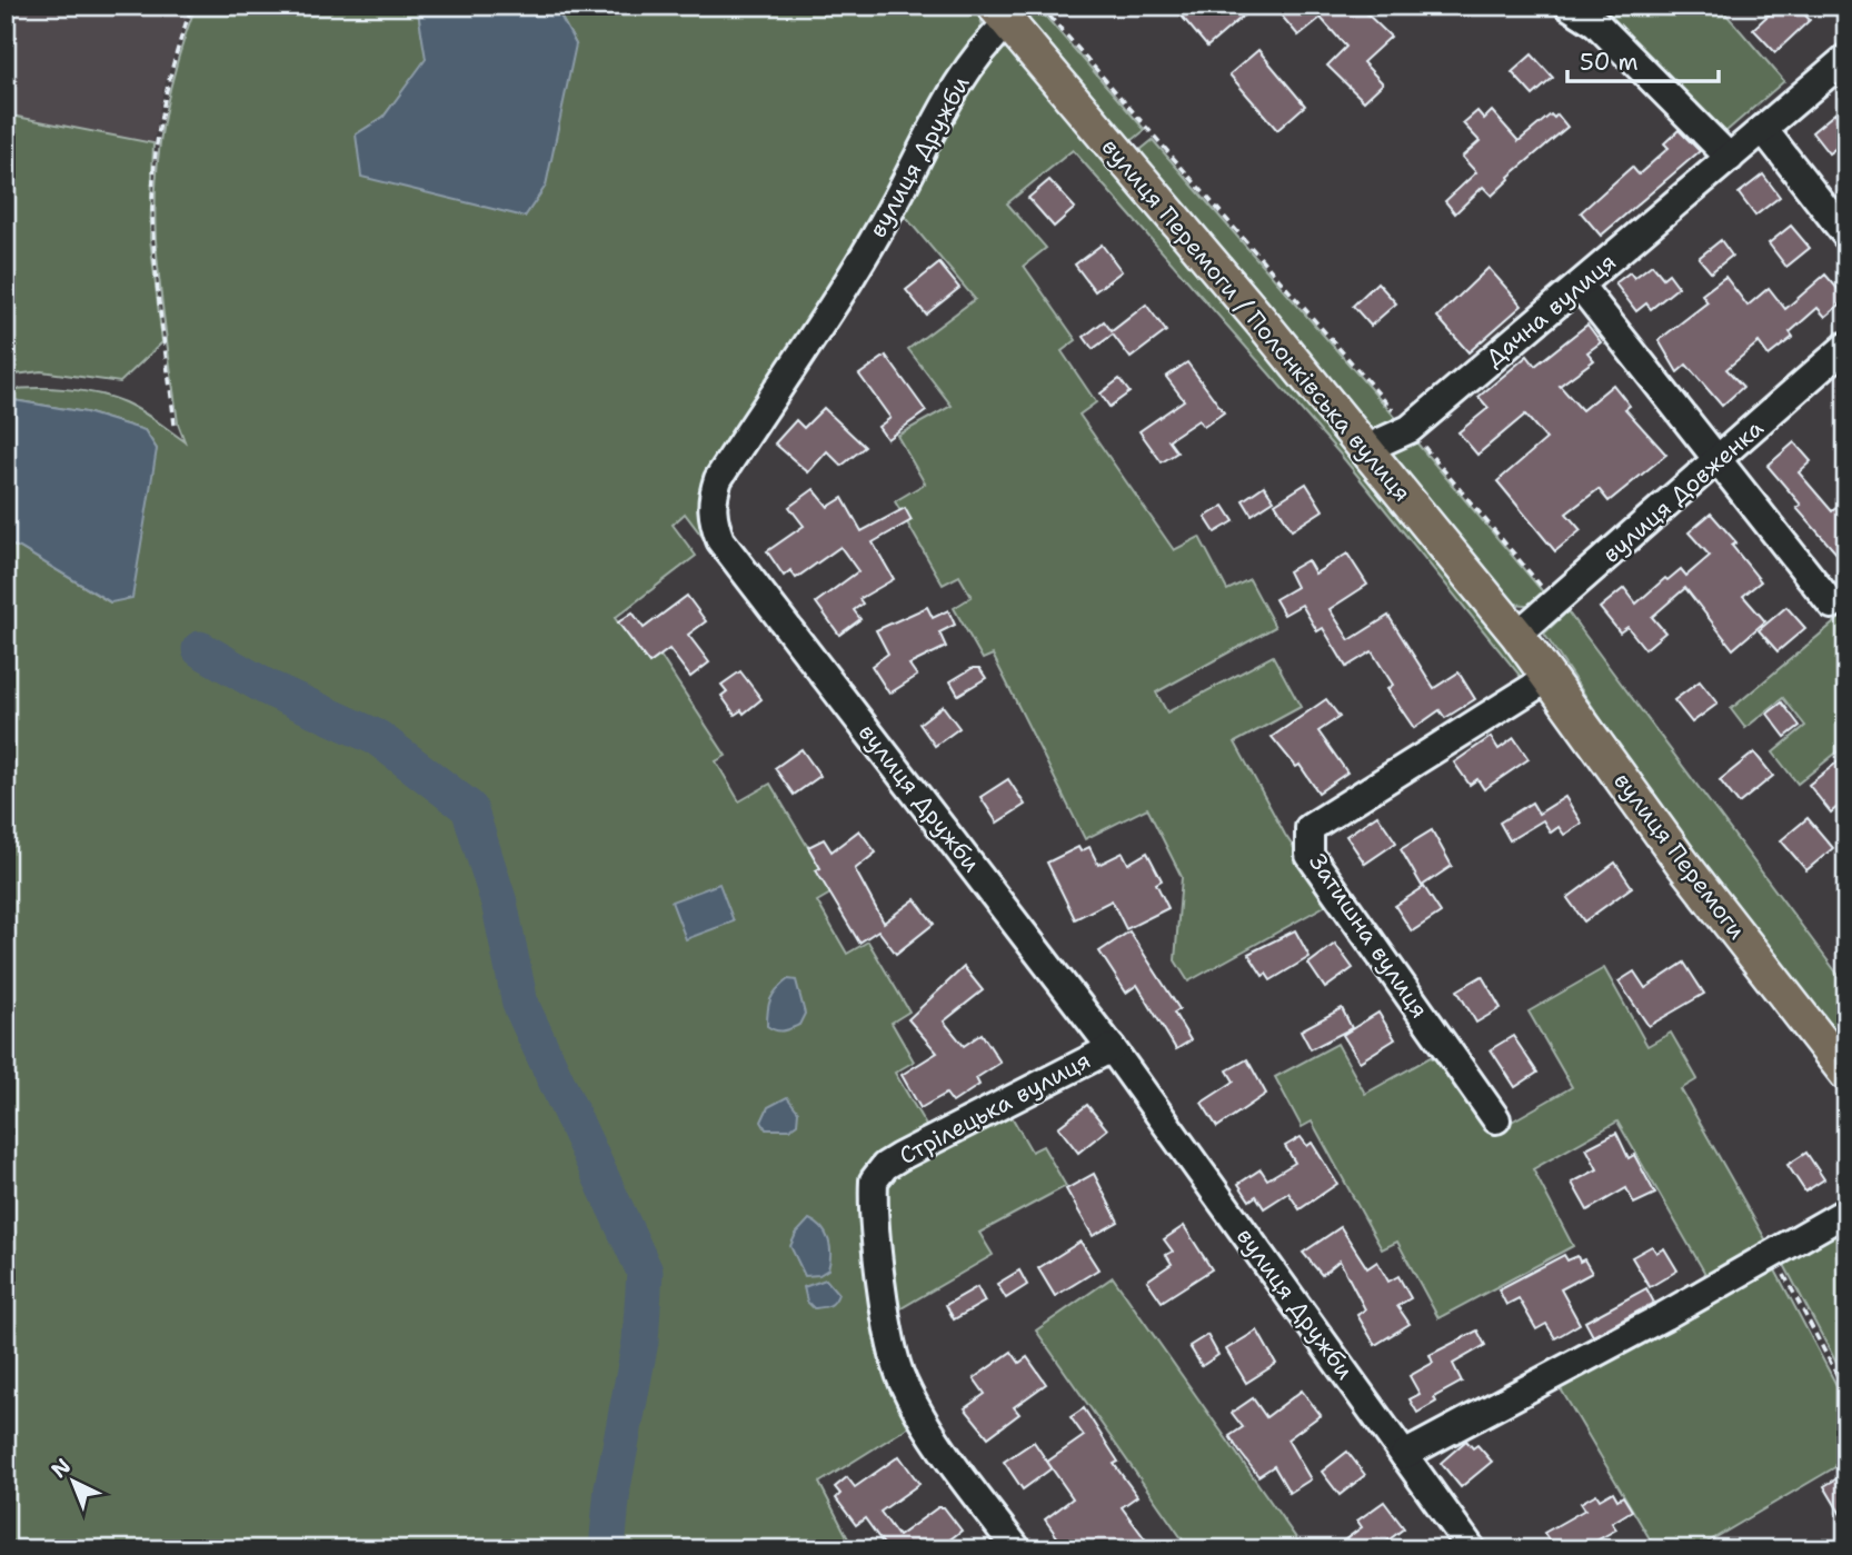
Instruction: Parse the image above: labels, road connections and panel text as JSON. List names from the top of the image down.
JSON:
{
  "streets": {
    "main road": ["вулиця Перемоги / Полонківська вулиця", "вулиця Перемоги"],
    "street": [
      "вулиця Дружби",
      "Дачна вулиця",
      "вулиця Довженка",
      "Затишна вулиця",
      "Стрілецька вулиця"
    ]
  },
  "crossings": [
    ["вулиця Дружби", "вулиця Перемоги / Полонківська вулиця"],
    ["вулиця Дружби", "Стрілецька вулиця"],
    ["Дачна вулиця", "вулиця Перемоги / Полонківська вулиця"],
    ["вулиця Перемоги / Полонківська вулиця", "вулиця Довженка"],
    ["вулиця Перемоги / Полонківська вулиця", "вулиця Перемоги"],
    ["вулиця Довженка", "вулиця Перемоги"],
    ["вулиця Перемоги", "Затишна вулиця"]
  ],
  "scale_bar": "50 m",
  "north": "top left"
}
